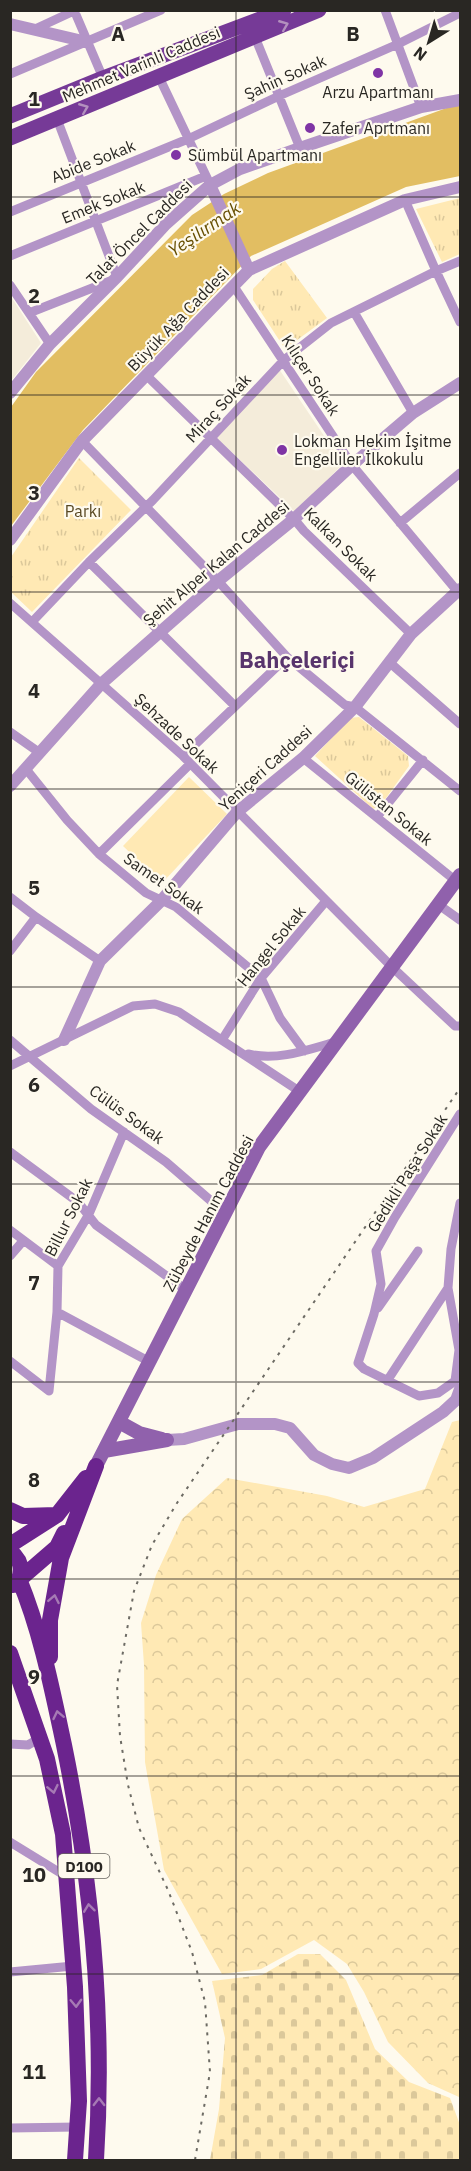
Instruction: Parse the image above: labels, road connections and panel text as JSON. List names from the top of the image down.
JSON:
{
  "streets": {
    "highway": ["D100"],
    "main road": ["Mehmet Varinli Caddesi", "Zübeyde Hanım Caddesi"],
    "street": [
      "Şahin Sokak",
      "Abide Sokak",
      "Emek Sokak",
      "Talat Öncel Caddesi",
      "Büyük Ağa Caddesi",
      "Kılıçer Sokak",
      "Miraç Sokak",
      "Kalkan Sokak",
      "Şehit Alper Kalan Caddesi",
      "Şehzade Sokak",
      "Yeniçeri Caddesi",
      "Gülistan Sokak",
      "Samet Sokak",
      "Hangel Sokak",
      "Cülüs Sokak",
      "Gedikli Paşa Sokak",
      "Billur Sokak"
    ]
  },
  "crossings": [
    ["Şahin Sokak", "Abide Sokak"],
    ["Emek Sokak", "Talat Öncel Caddesi"],
    ["Büyük Ağa Caddesi", "Kılıçer Sokak"],
    ["Büyük Ağa Caddesi", "Kalkan Sokak"],
    ["Kılıçer Sokak", "Miraç Sokak"],
    ["Kılıçer Sokak", "Şehit Alper Kalan Caddesi"],
    ["Kılıçer Sokak", "Yeniçeri Caddesi"],
    ["Miraç Sokak", "Kalkan Sokak"],
    ["Miraç Sokak", "Şehzade Sokak"],
    ["Kalkan Sokak", "Şehit Alper Kalan Caddesi"],
    ["Kalkan Sokak", "Yeniçeri Caddesi"],
    ["Şehit Alper Kalan Caddesi", "Şehzade Sokak"],
    ["Şehit Alper Kalan Caddesi", "Samet Sokak"],
    ["Şehzade Sokak", "Yeniçeri Caddesi"],
    ["Şehzade Sokak", "Hangel Sokak"],
    ["Şehzade Sokak", "Zübeyde Hanım Caddesi"],
    ["Yeniçeri Caddesi", "Gülistan Sokak"],
    ["Yeniçeri Caddesi", "Samet Sokak"],
    ["Gülistan Sokak", "Zübeyde Hanım Caddesi"],
    ["Samet Sokak", "Hangel Sokak"],
    ["Cülüs Sokak", "Zübeyde Hanım Caddesi"],
    ["Cülüs Sokak", "Billur Sokak"]
  ],
  "districts": ["Bahçeleriçi"],
  "water": ["Yeşilırmak"],
  "parks": ["Parkı"],
  "places": [
    "Arzu Apartmanı",
    "Zafer Aprtmanı",
    "Sümbül Apartmanı",
    "Lokman Hekim İşitme Engelliler İlkokulu"
  ],
  "north": "bottom left",
  "grid": {
    "columns": ["A", "B"],
    "rows": [
      "1",
      "2",
      "3",
      "4",
      "5",
      "6",
      "7",
      "8",
      "9",
      "10",
      "11"
    ]
  }
}
